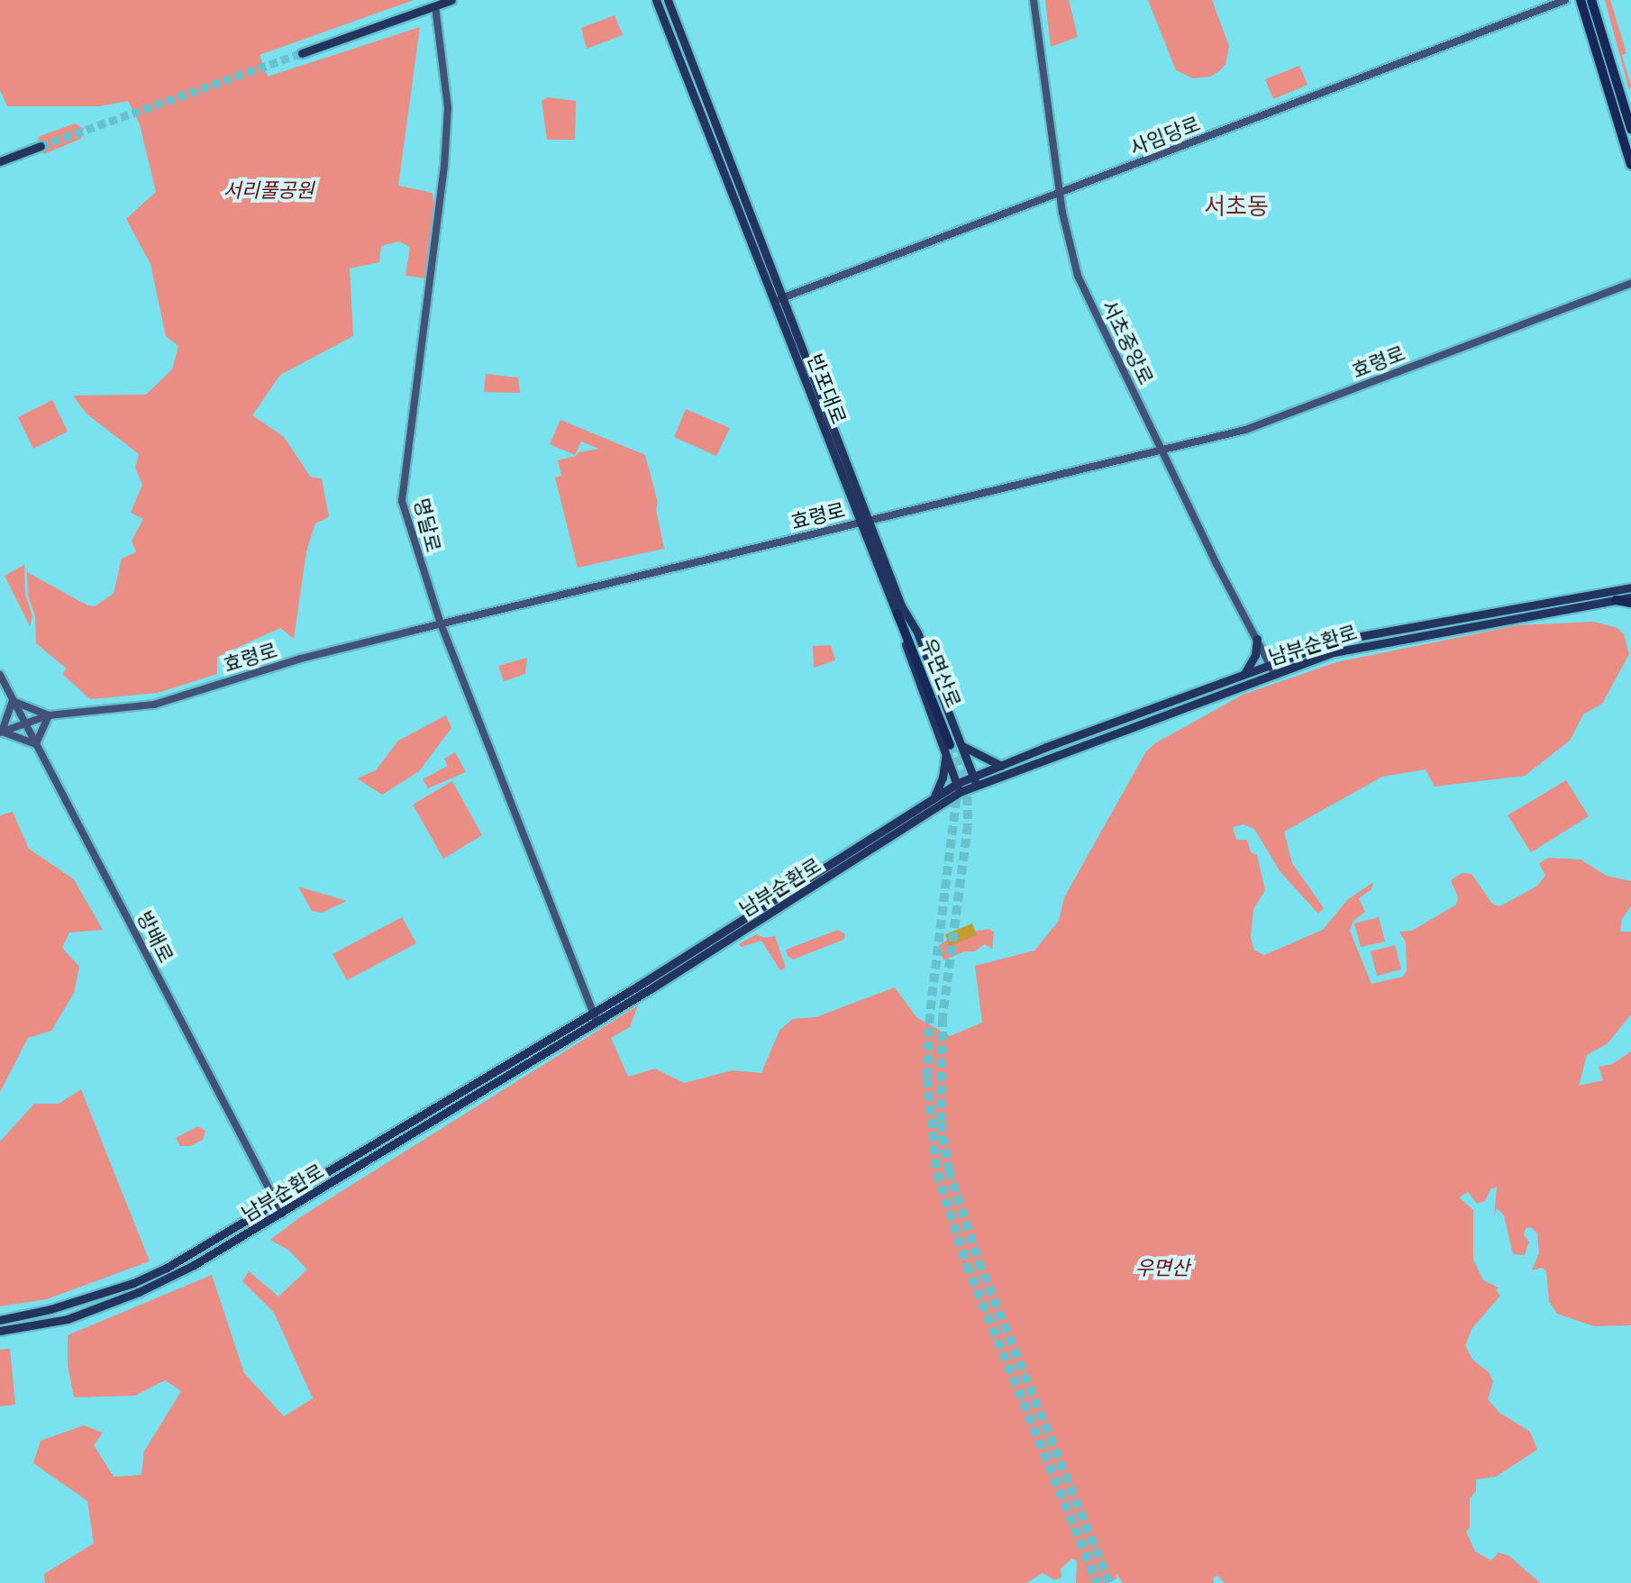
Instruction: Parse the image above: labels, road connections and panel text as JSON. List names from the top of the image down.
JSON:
{
  "streets": {
    "highway": ["우면산로"],
    "main road": [
      "사임당로",
      "서초중앙로",
      "효령로",
      "반포대로",
      "명달로",
      "남부순환로",
      "방배로"
    ]
  },
  "crossings": [
    ["사임당로", "서초중앙로"],
    ["사임당로", "반포대로"],
    ["서초중앙로", "효령로"],
    ["서초중앙로", "남부순환로"],
    ["효령로", "반포대로"],
    ["효령로", "명달로"],
    ["효령로", "방배로"],
    ["반포대로", "우면산로"],
    ["명달로", "남부순환로"],
    ["남부순환로", "방배로"]
  ],
  "districts": ["서초동"],
  "parks": ["서리풀공원", "우면산"]
}
